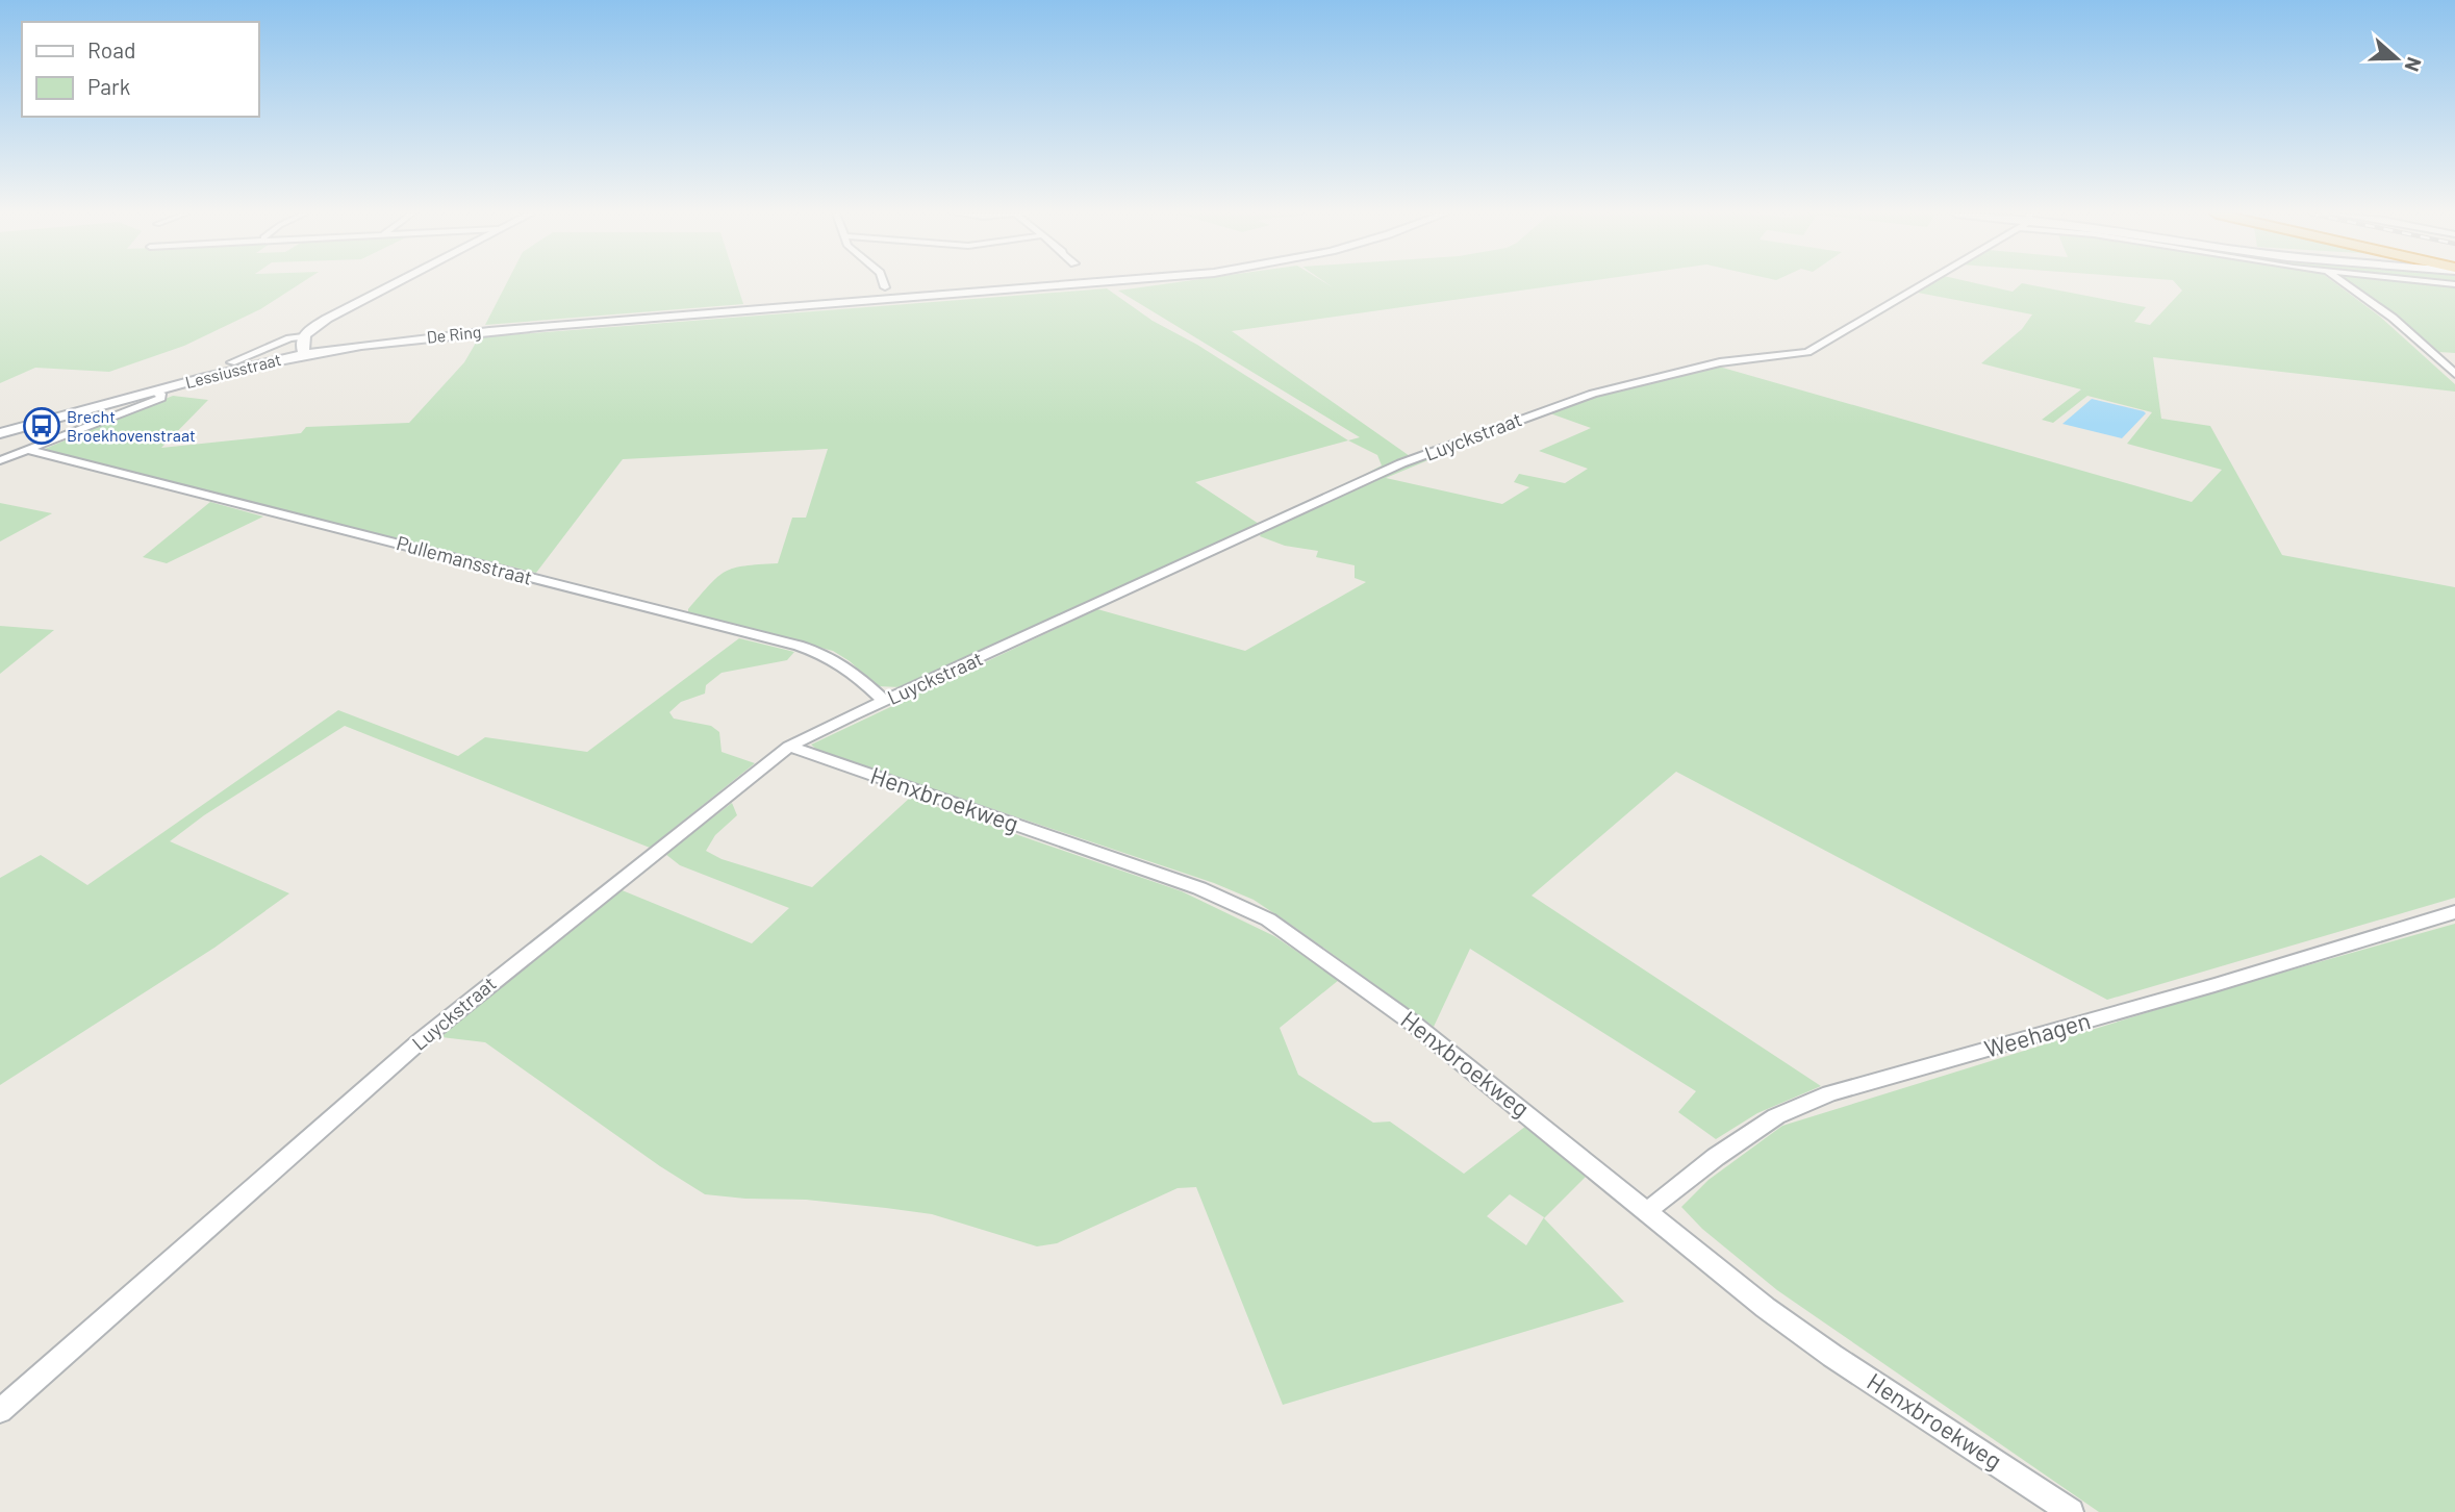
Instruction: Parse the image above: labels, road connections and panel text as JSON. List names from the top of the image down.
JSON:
{
  "streets": {
    "main road": ["De Ring", "Lessiusstraat"],
    "street": [
      "Luyckstraat",
      "Pullemansstraat",
      "Henxbroekweg",
      "Weehagen"
    ]
  },
  "crossings": [
    ["De Ring", "Lessiusstraat"],
    ["Luyckstraat", "Pullemansstraat"],
    ["Luyckstraat", "Henxbroekweg"],
    ["Henxbroekweg", "Weehagen"]
  ],
  "places": {
    "bus stop": ["Brecht Broekhovenstraat"]
  },
  "legend": ["Road", "Park"],
  "north": "right"
}
